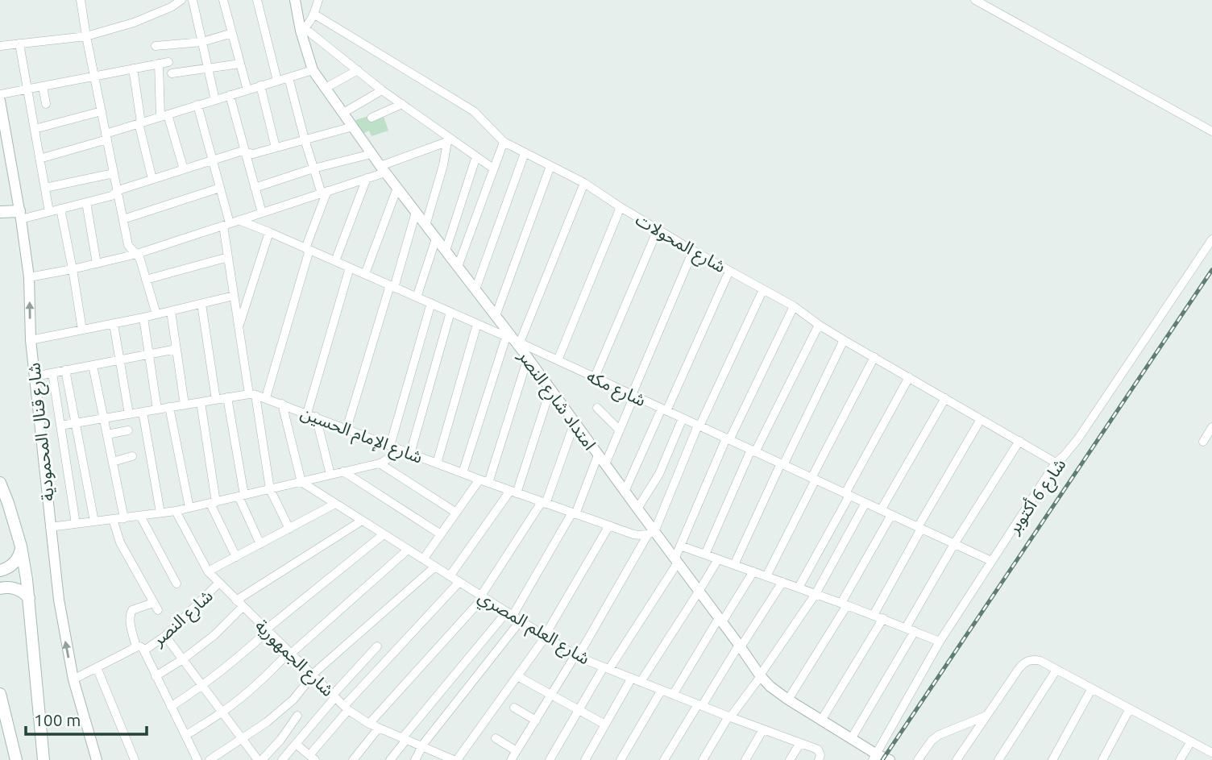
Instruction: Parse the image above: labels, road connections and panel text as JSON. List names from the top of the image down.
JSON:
{
  "streets": {
    "street": [
      "شارع المحولات",
      "شارع مكه",
      "امتداد شارع النصر",
      "شارع قنال المحمودية",
      "شارع الإمام الحسين",
      "شارع 6 أكتوبر",
      "شارع النصر",
      "شارع العلم المصري",
      "شارع الجمهورية"
    ]
  },
  "crossings": [
    ["شارع المحولات", "شارع 6 أكتوبر"],
    ["شارع مكه", "امتداد شارع النصر"],
    ["شارع مكه", "شارع 6 أكتوبر"],
    ["امتداد شارع النصر", "شارع الإمام الحسين"],
    ["امتداد شارع النصر", "شارع 6 أكتوبر"],
    ["شارع قنال المحمودية", "شارع النصر"],
    ["شارع النصر", "شارع الجمهورية"]
  ],
  "scale_bar": "100 m"
}
